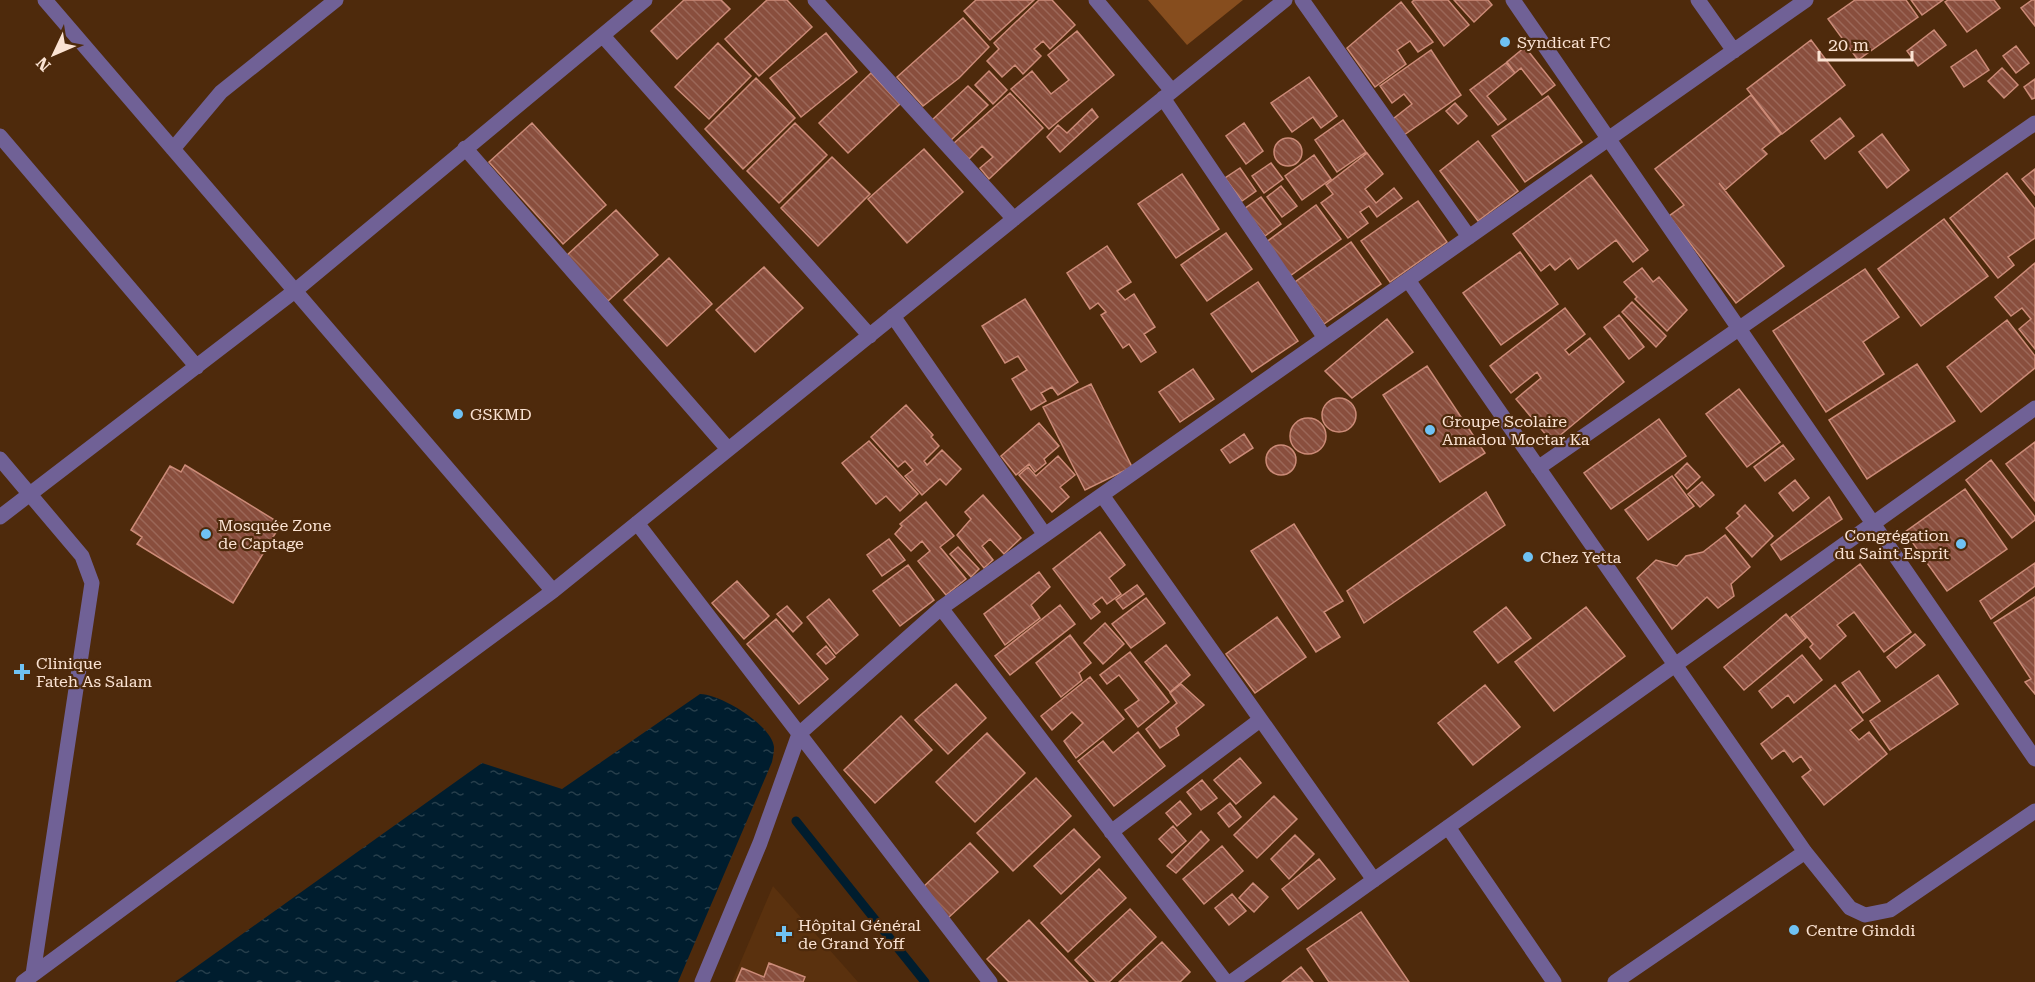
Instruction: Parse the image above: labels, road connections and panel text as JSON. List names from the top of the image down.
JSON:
{
  "places": {
    "other": [
      "Syndicat FC",
      "GSKMD",
      "Groupe Scolaire Amadou Moctar Ka",
      "Mosquée Zone de Captage",
      "Congrégation du Saint Esprit",
      "Chez Yetta",
      "Centre Ginddi"
    ],
    "health": ["Clinique Fateh As Salam", "Hôpital Général de Grand Yoff"]
  },
  "scale_bar": "20 m",
  "north": "bottom left"
}
